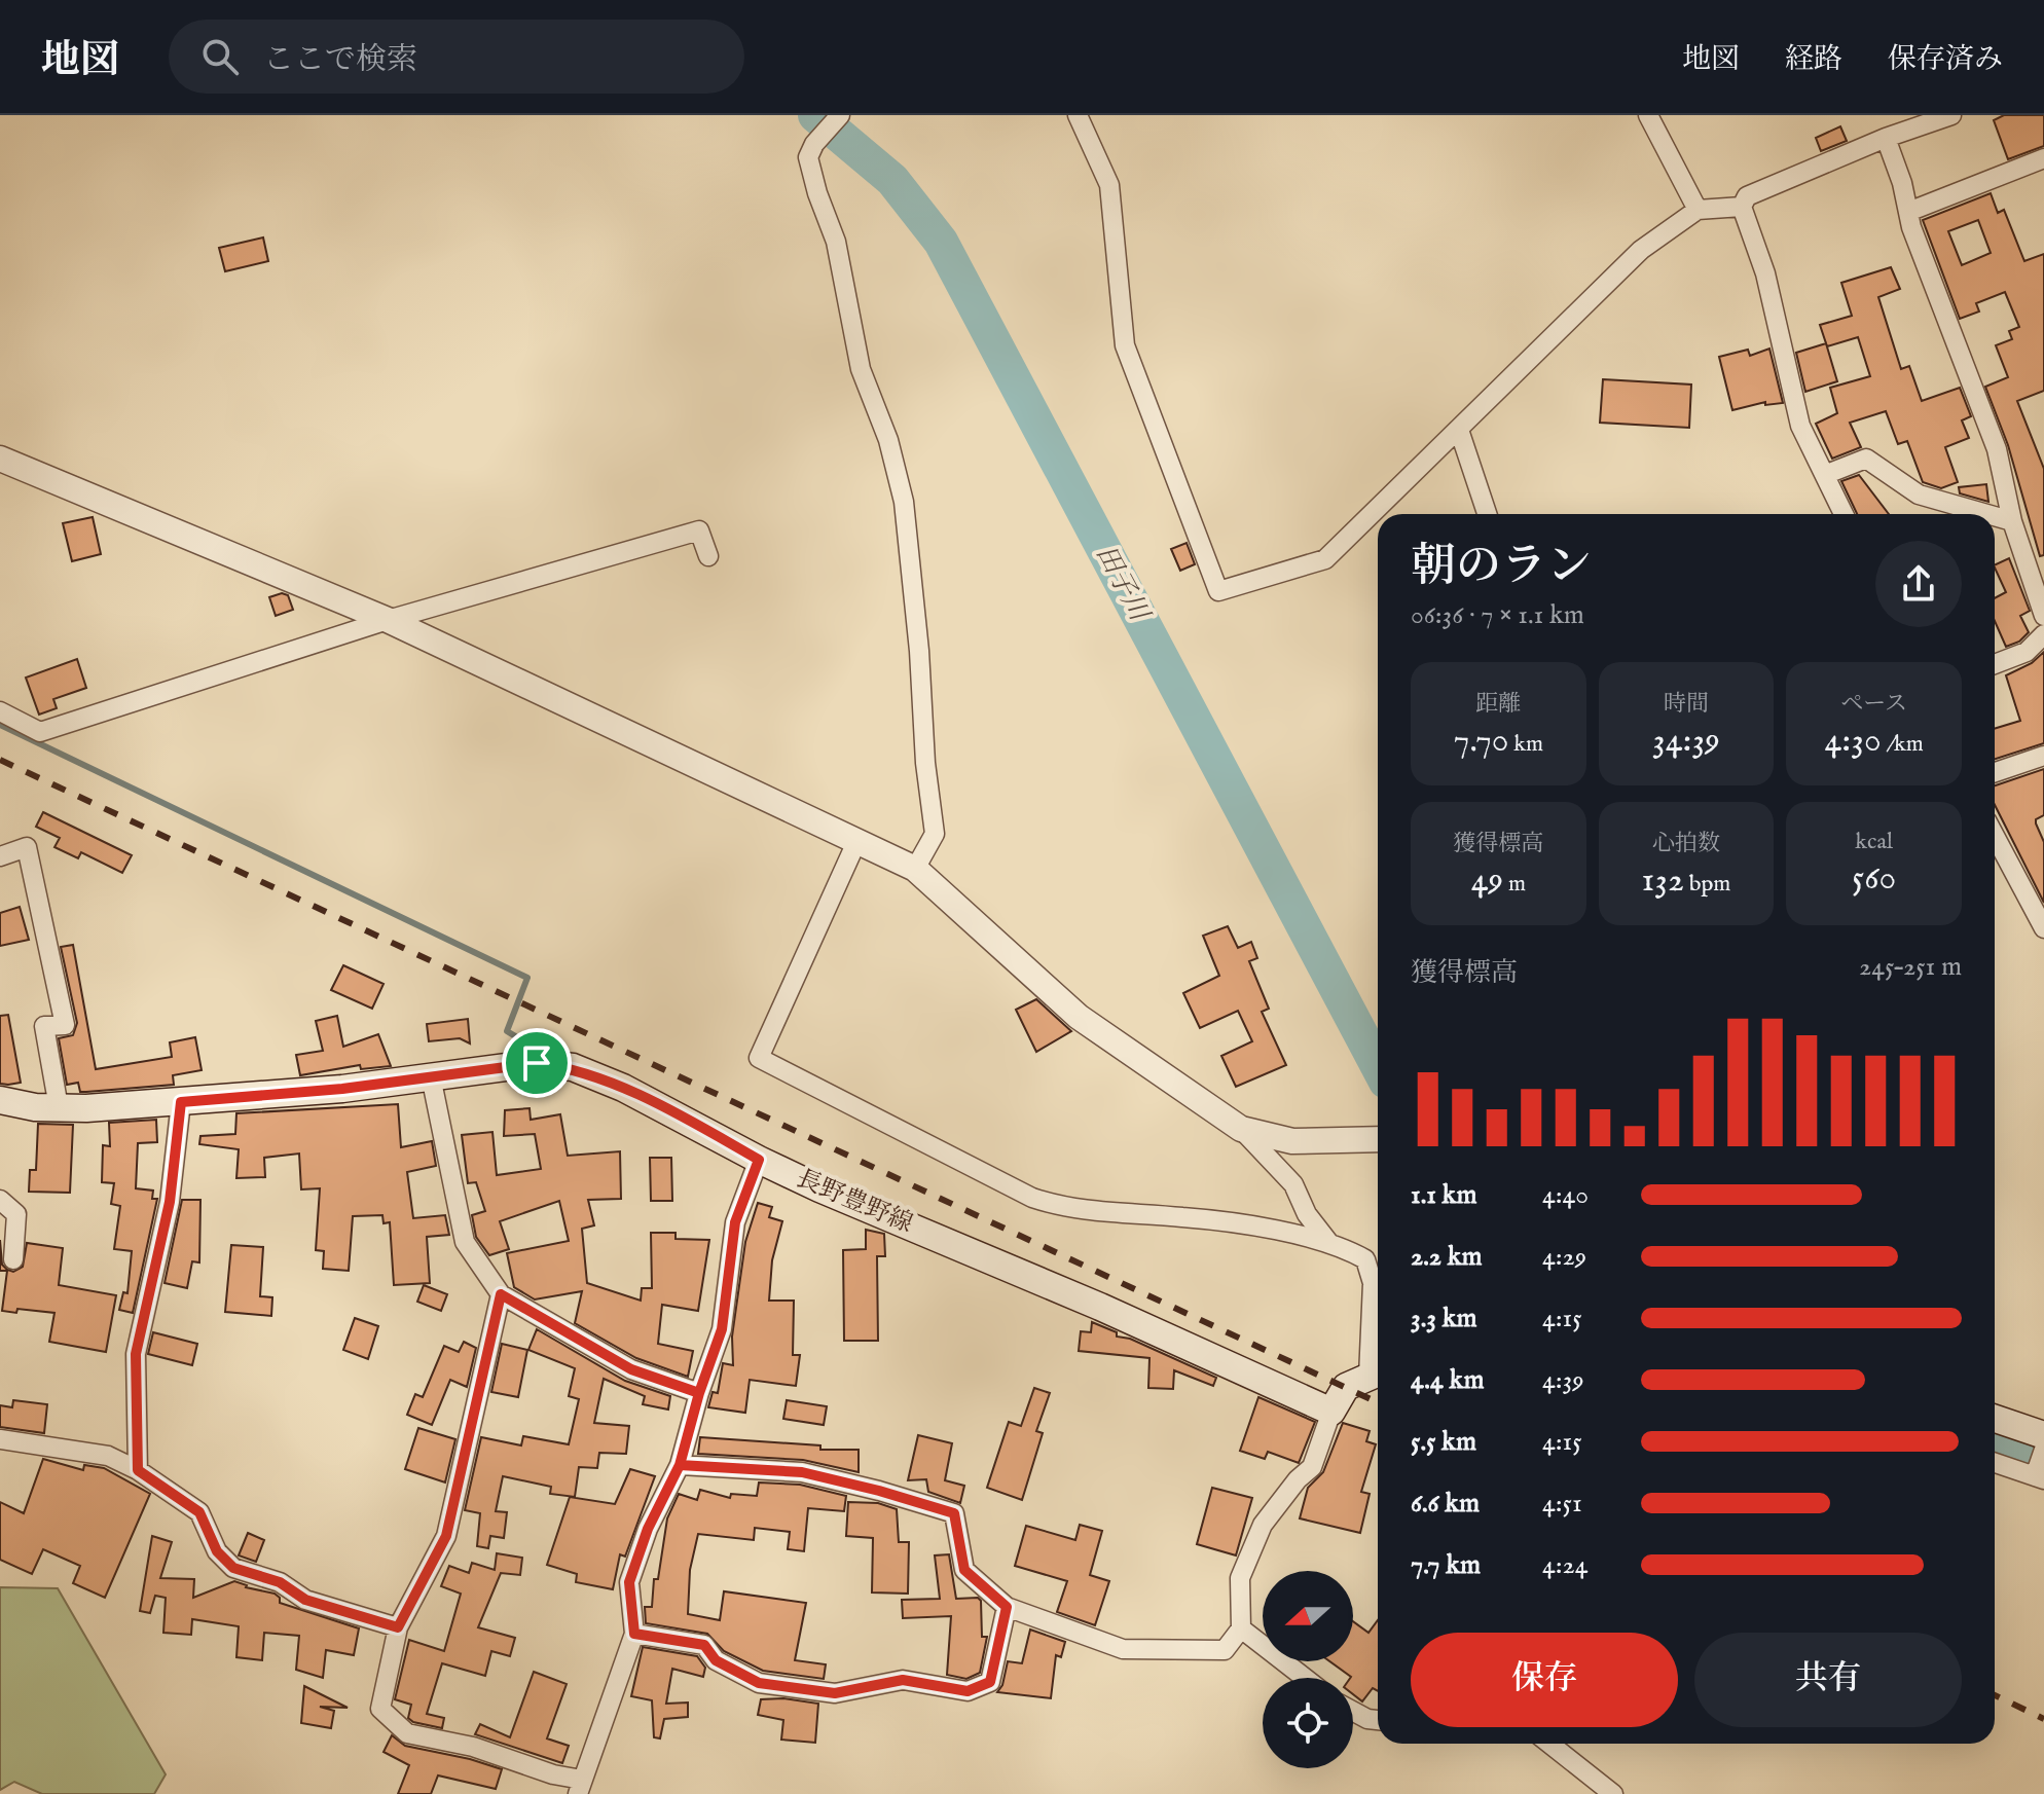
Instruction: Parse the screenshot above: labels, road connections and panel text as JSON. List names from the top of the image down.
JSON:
{
  "streets": {
    "main road": ["長野豊野線"]
  },
  "water": ["田子川"],
  "north": "left",
  "page": {
    "header": "地図",
    "search": "ここで検索",
    "nav": ["地図", "経路", "保存済み"],
    "heading": ["朝のラン", "06:36 · 7 × 1.1 km"],
    "stats": [
      ["距離", "7.70 km"],
      ["時間", "34:39"],
      ["ペース", "4:30 /km"],
      ["獲得標高", "49 m"],
      ["心拍数", "132 bpm"],
      ["kcal", "560"]
    ],
    "chart": ["獲得標高", "245–251 m"],
    "list": [
      {
        "name": "1.1 km",
        "note": "4:40"
      },
      {
        "name": "2.2 km",
        "note": "4:29"
      },
      {
        "name": "3.3 km",
        "note": "4:15"
      },
      {
        "name": "4.4 km",
        "note": "4:39"
      },
      {
        "name": "5.5 km",
        "note": "4:15"
      },
      {
        "name": "6.6 km",
        "note": "4:51"
      },
      {
        "name": "7.7 km",
        "note": "4:24"
      }
    ],
    "buttons": ["保存", "共有"]
  }
}
